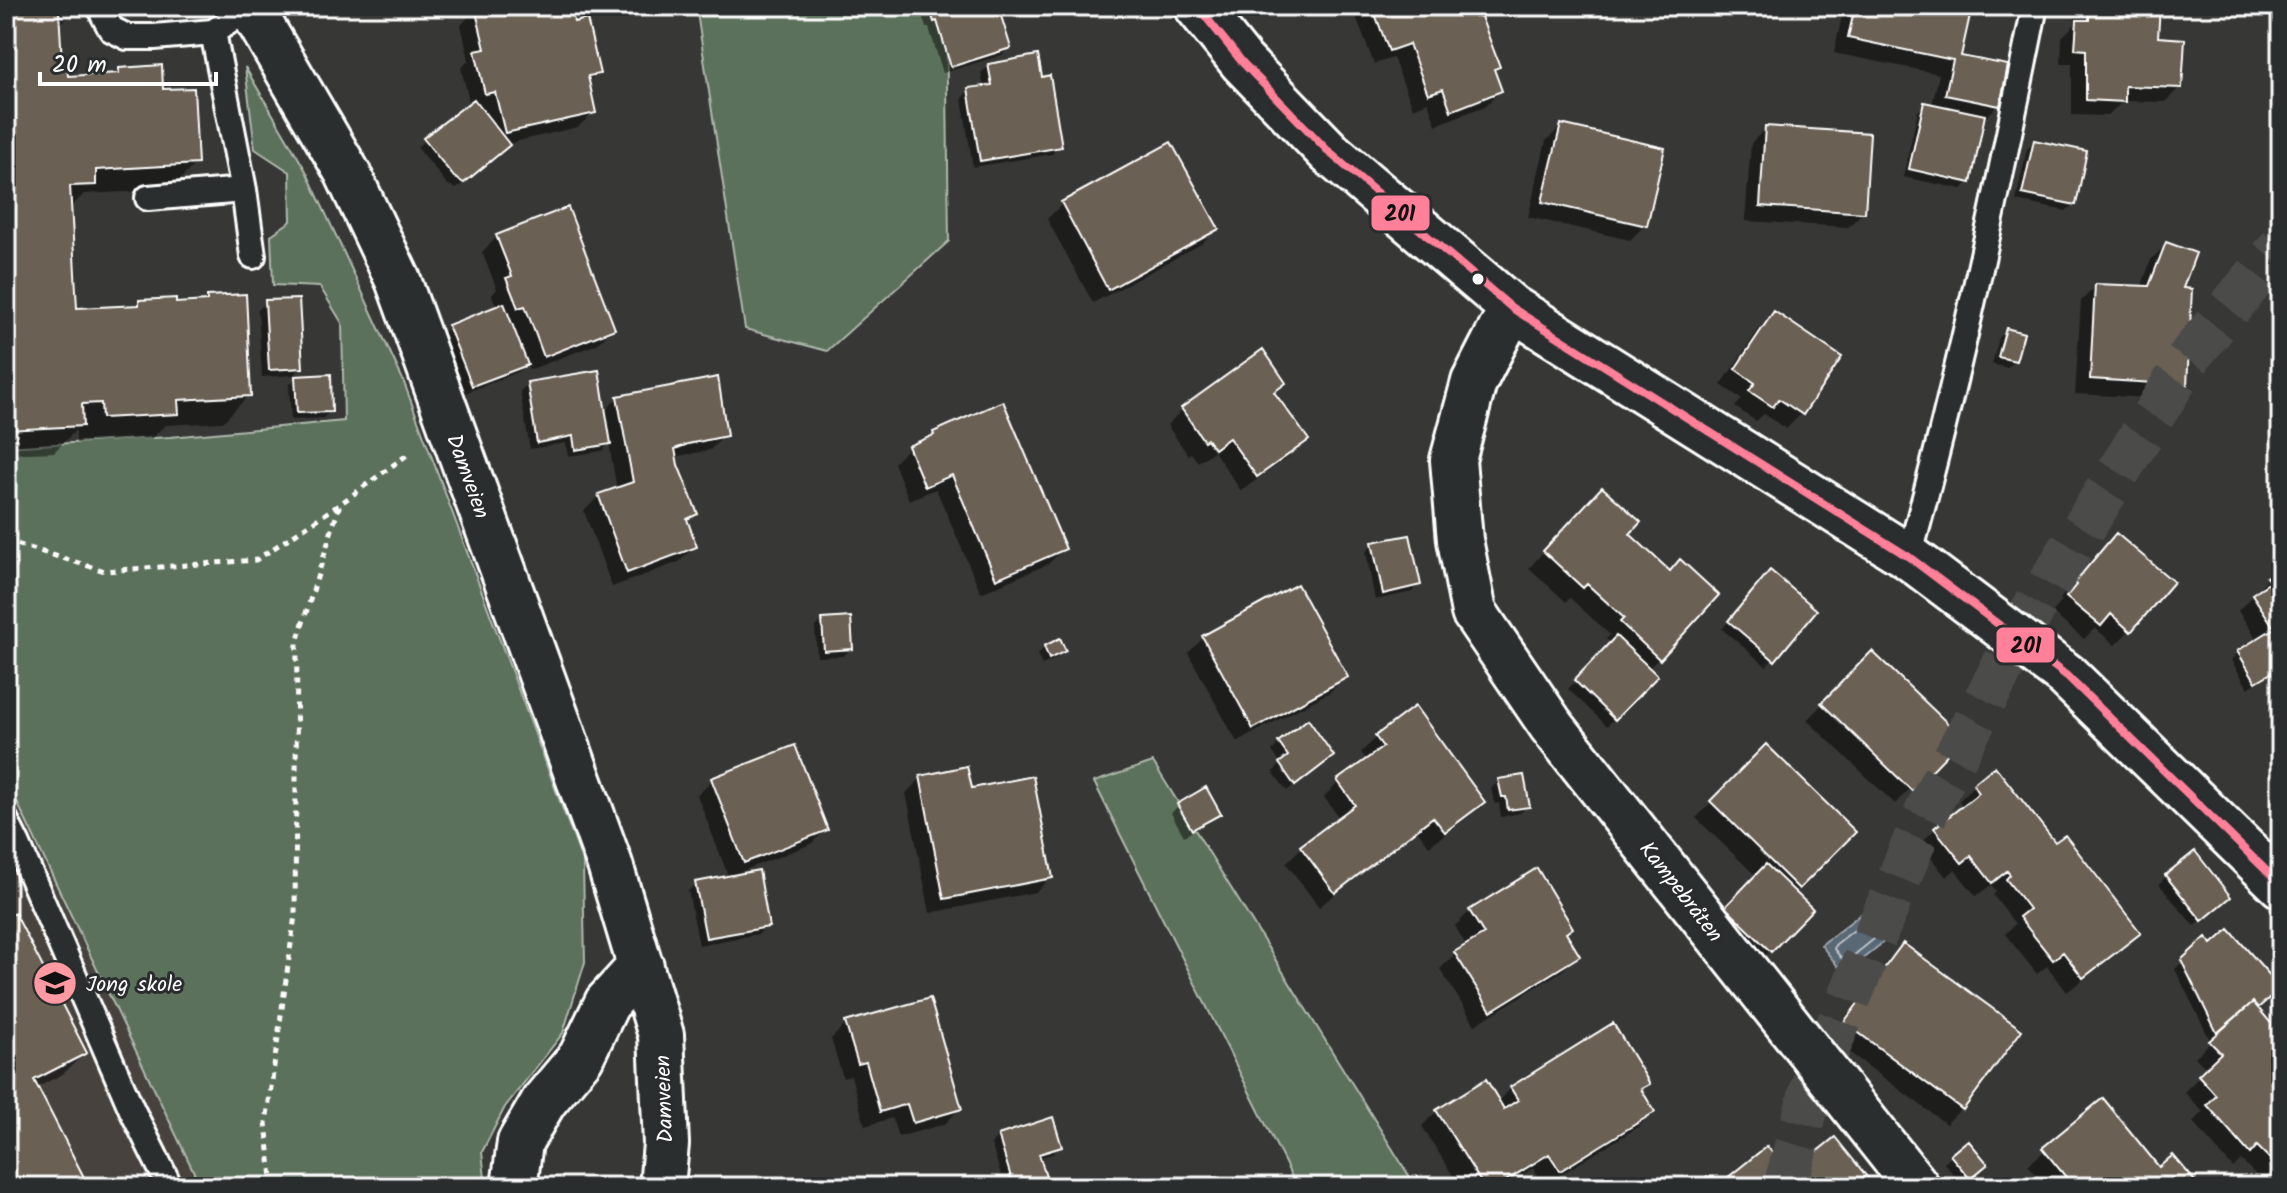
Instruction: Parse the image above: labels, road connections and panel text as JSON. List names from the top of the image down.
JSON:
{
  "streets": {
    "street": ["Damveien", "Kampebråten"]
  },
  "places": {
    "school or university": ["Jong skole"]
  },
  "lines": ["transit line 201"],
  "scale_bar": "20 m"
}
